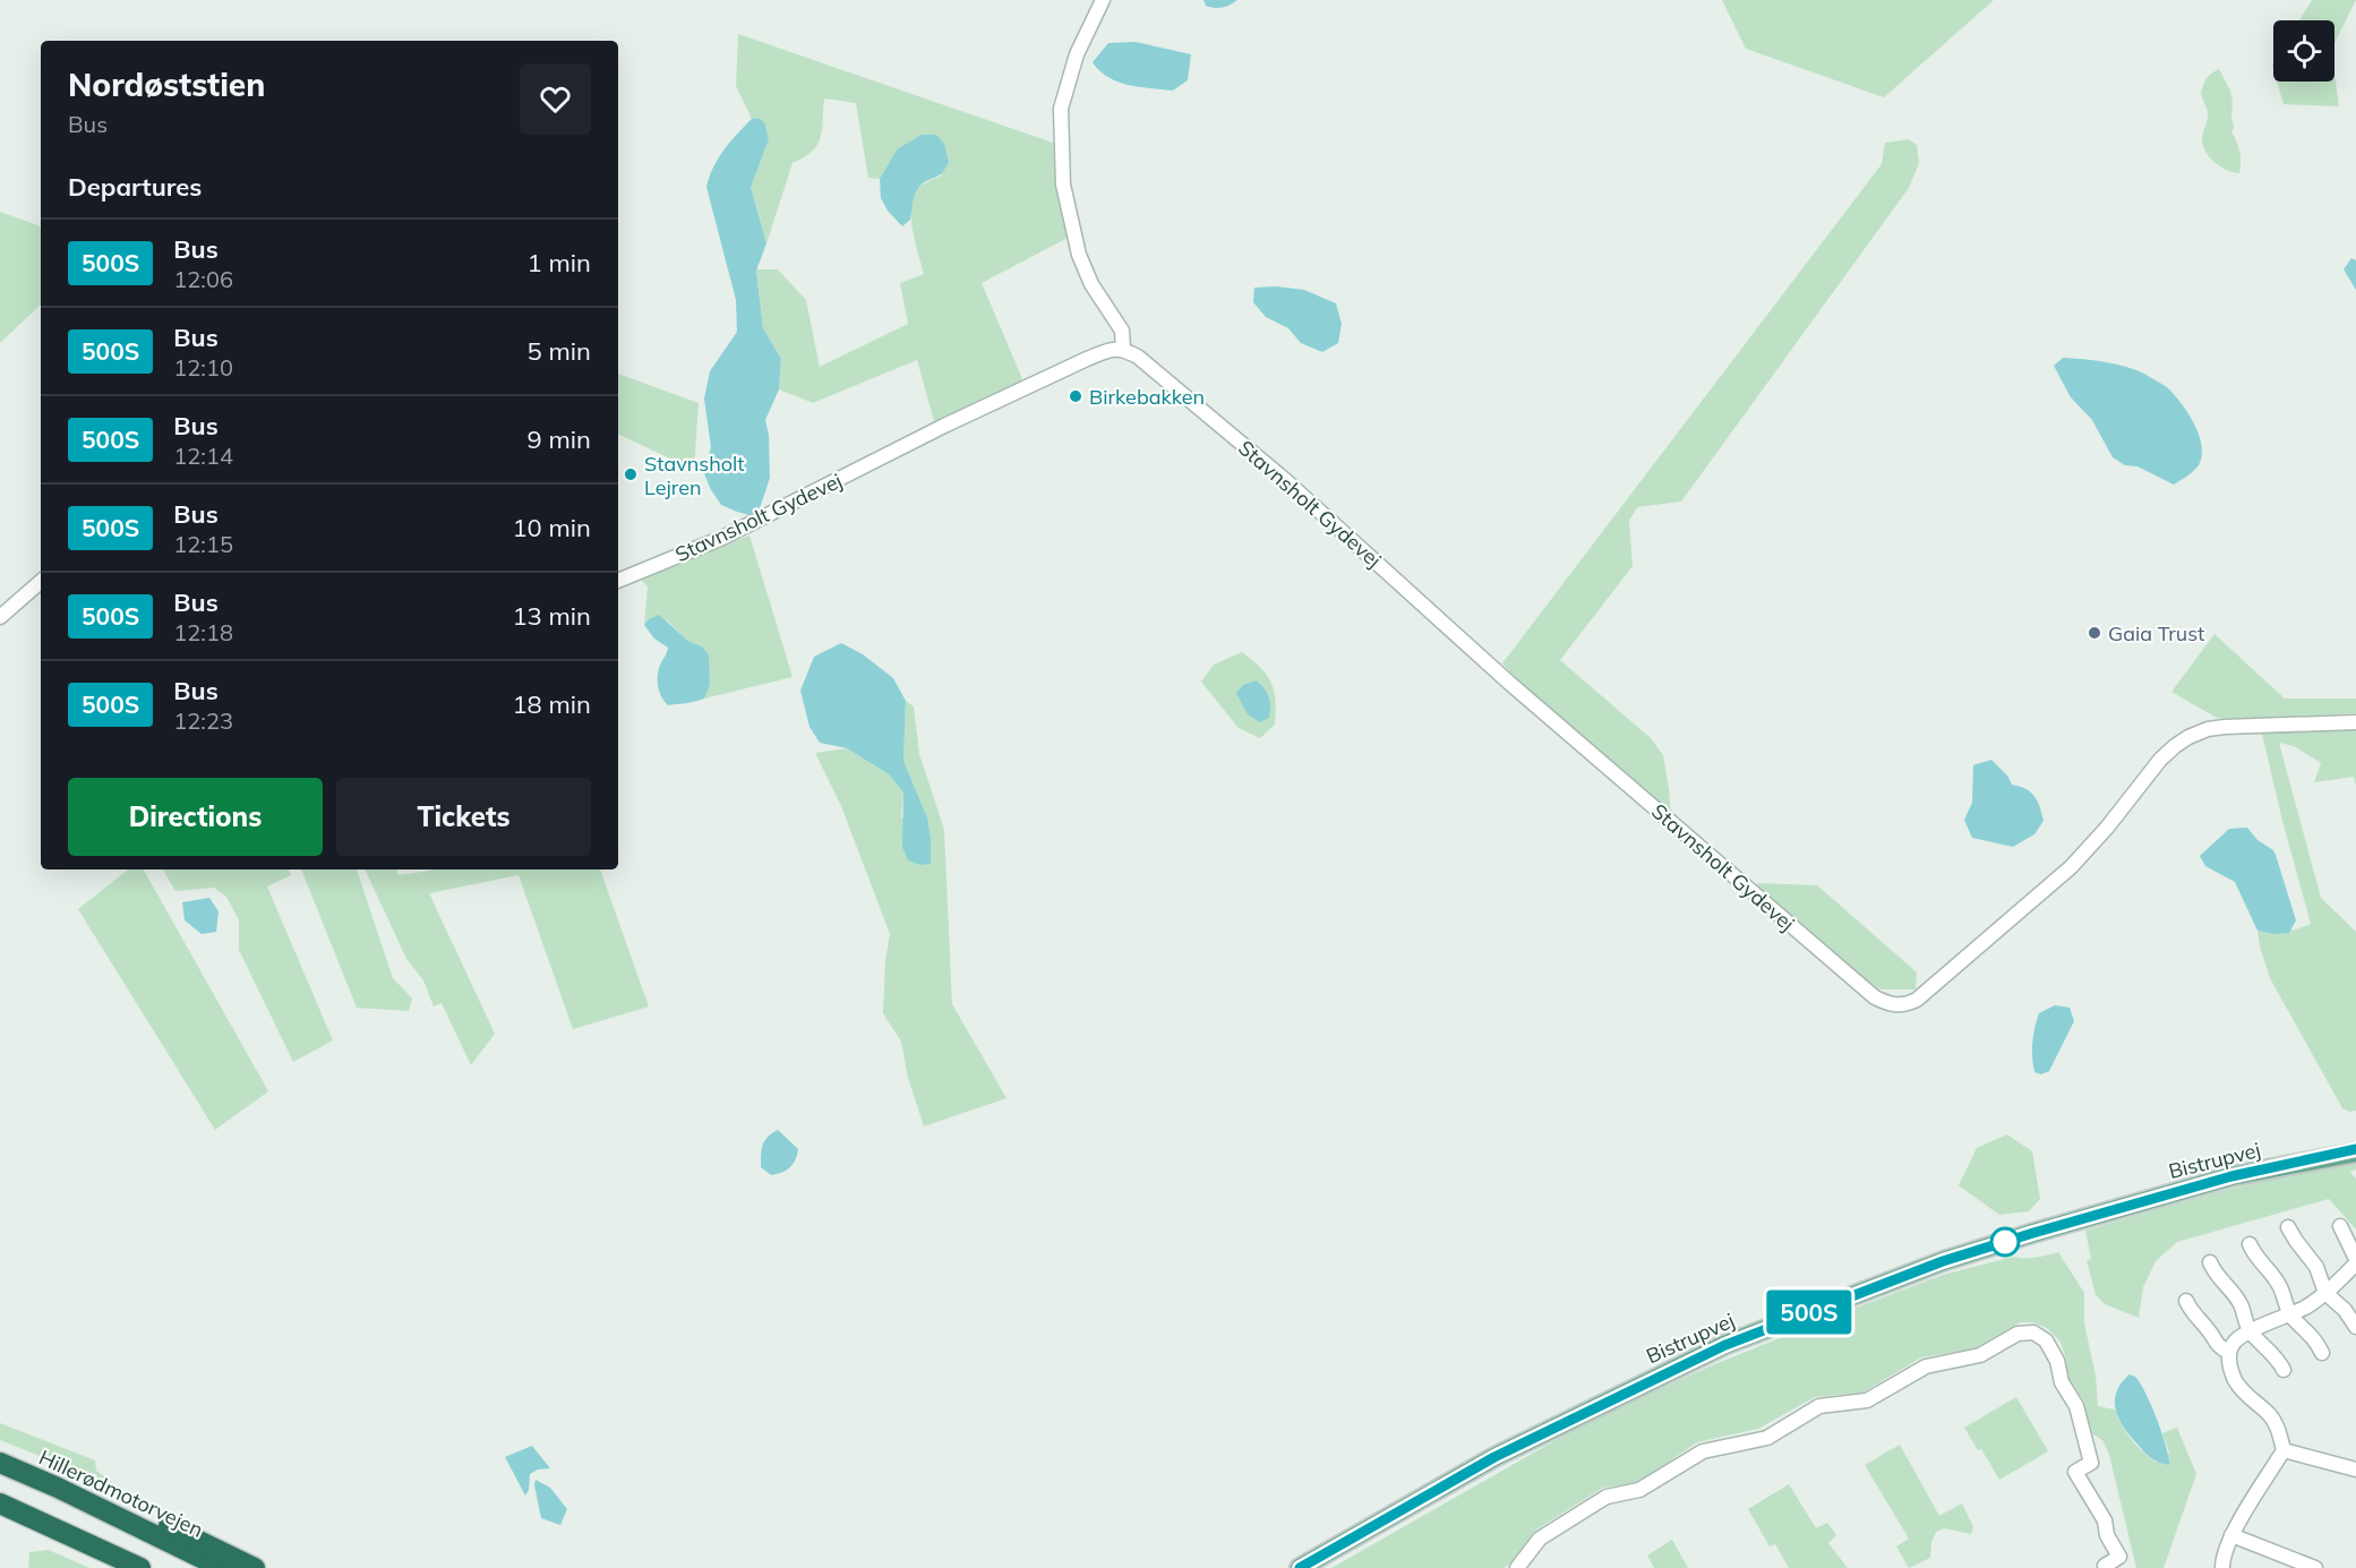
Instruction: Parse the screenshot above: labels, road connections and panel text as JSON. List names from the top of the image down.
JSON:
{
  "streets": {
    "highway": ["Hillerødmotorvejen"],
    "main road": ["Bistrupvej"],
    "street": ["Stavnsholt Gydevej"]
  },
  "places": ["Birkebakken", "Stavnsholt Lejren", "Gaia Trust"],
  "lines": ["bus line 500S"],
  "page": {
    "on_map": "500S",
    "heading": [
      ["Nordøststien", "Bus"],
      "Departures"
    ],
    "list": [
      {
        "mark": "500S",
        "name": "Bus",
        "note": "12:06",
        "value": "1 min"
      },
      {
        "mark": "500S",
        "name": "Bus",
        "note": "12:10",
        "value": "5 min"
      },
      {
        "mark": "500S",
        "name": "Bus",
        "note": "12:14",
        "value": "9 min"
      },
      {
        "mark": "500S",
        "name": "Bus",
        "note": "12:15",
        "value": "10 min"
      },
      {
        "mark": "500S",
        "name": "Bus",
        "note": "12:18",
        "value": "13 min"
      },
      {
        "mark": "500S",
        "name": "Bus",
        "note": "12:23",
        "value": "18 min"
      }
    ],
    "buttons": ["Directions", "Tickets"]
  }
}
